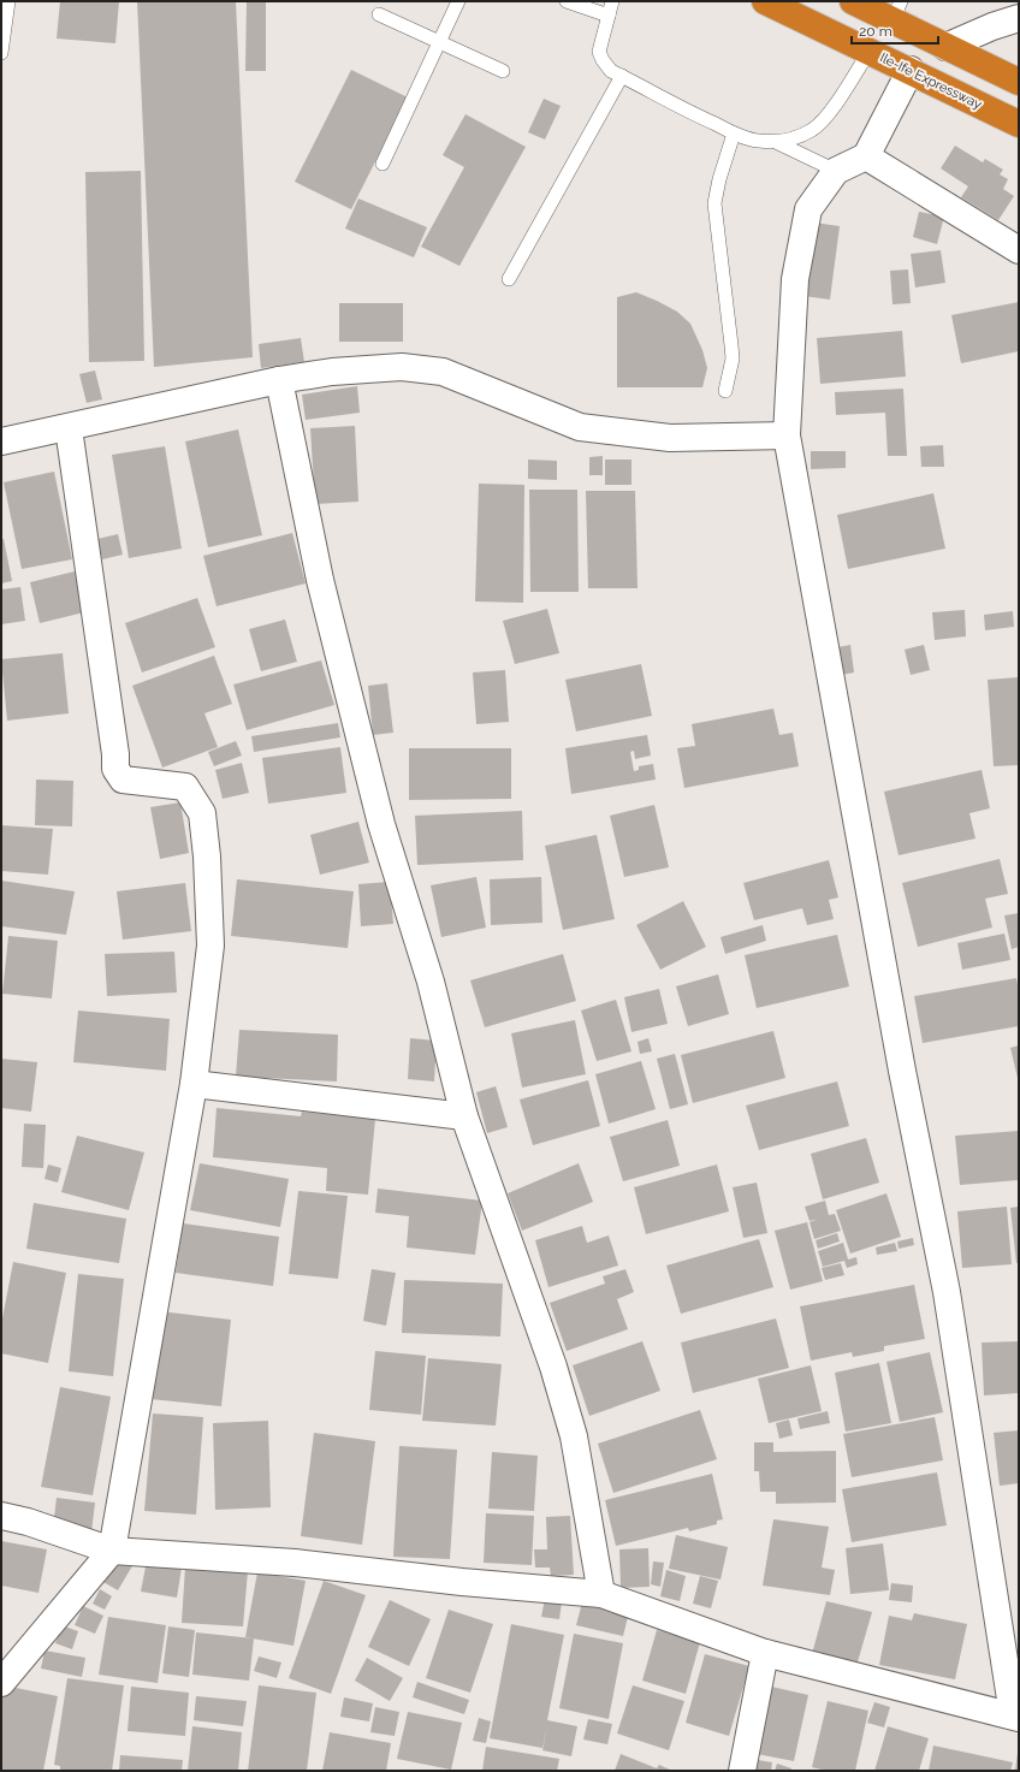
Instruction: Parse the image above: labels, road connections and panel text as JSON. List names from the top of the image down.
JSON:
{
  "streets": {
    "highway": ["Ile-Ife Expressway"]
  },
  "scale_bar": "20 m"
}
